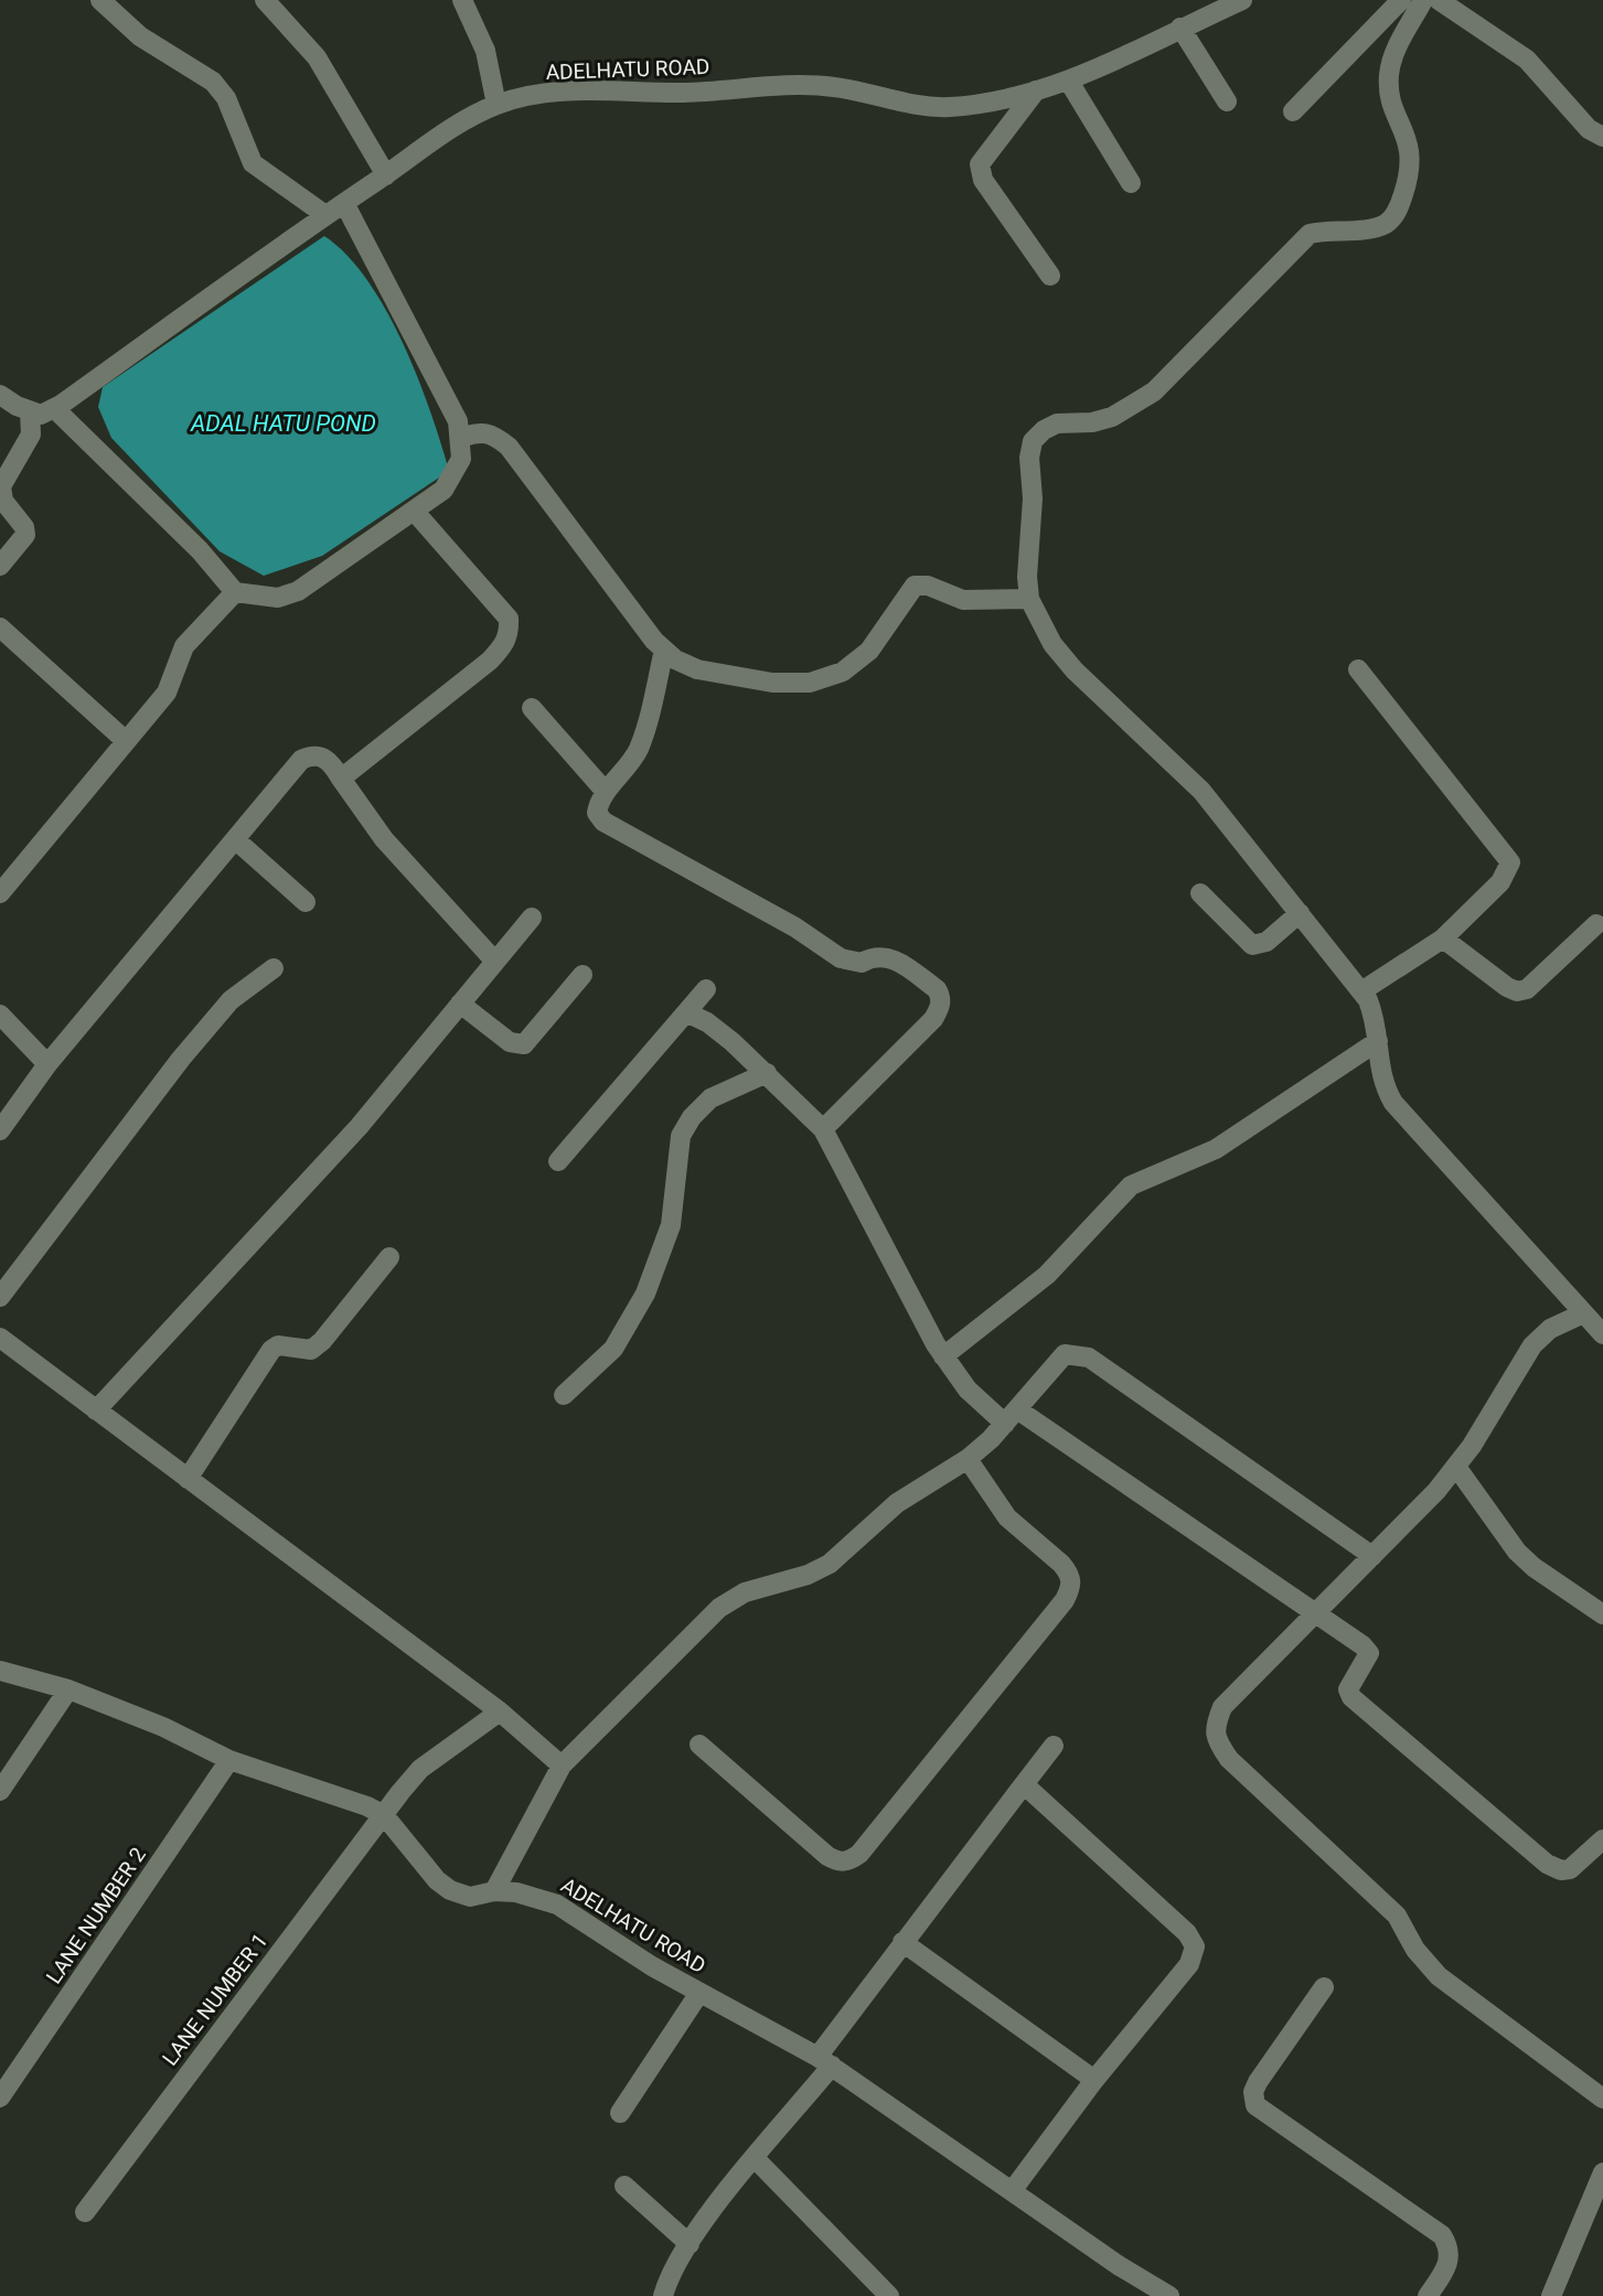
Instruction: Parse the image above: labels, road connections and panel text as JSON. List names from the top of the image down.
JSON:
{
  "streets": {
    "street": ["ADELHATU ROAD", "LANE NUMBER 2", "LANE NUMBER 1"]
  },
  "crossings": [
    ["ADELHATU ROAD", "LANE NUMBER 2"],
    ["ADELHATU ROAD", "LANE NUMBER 1"]
  ],
  "water": ["ADAL HATU POND"]
}
